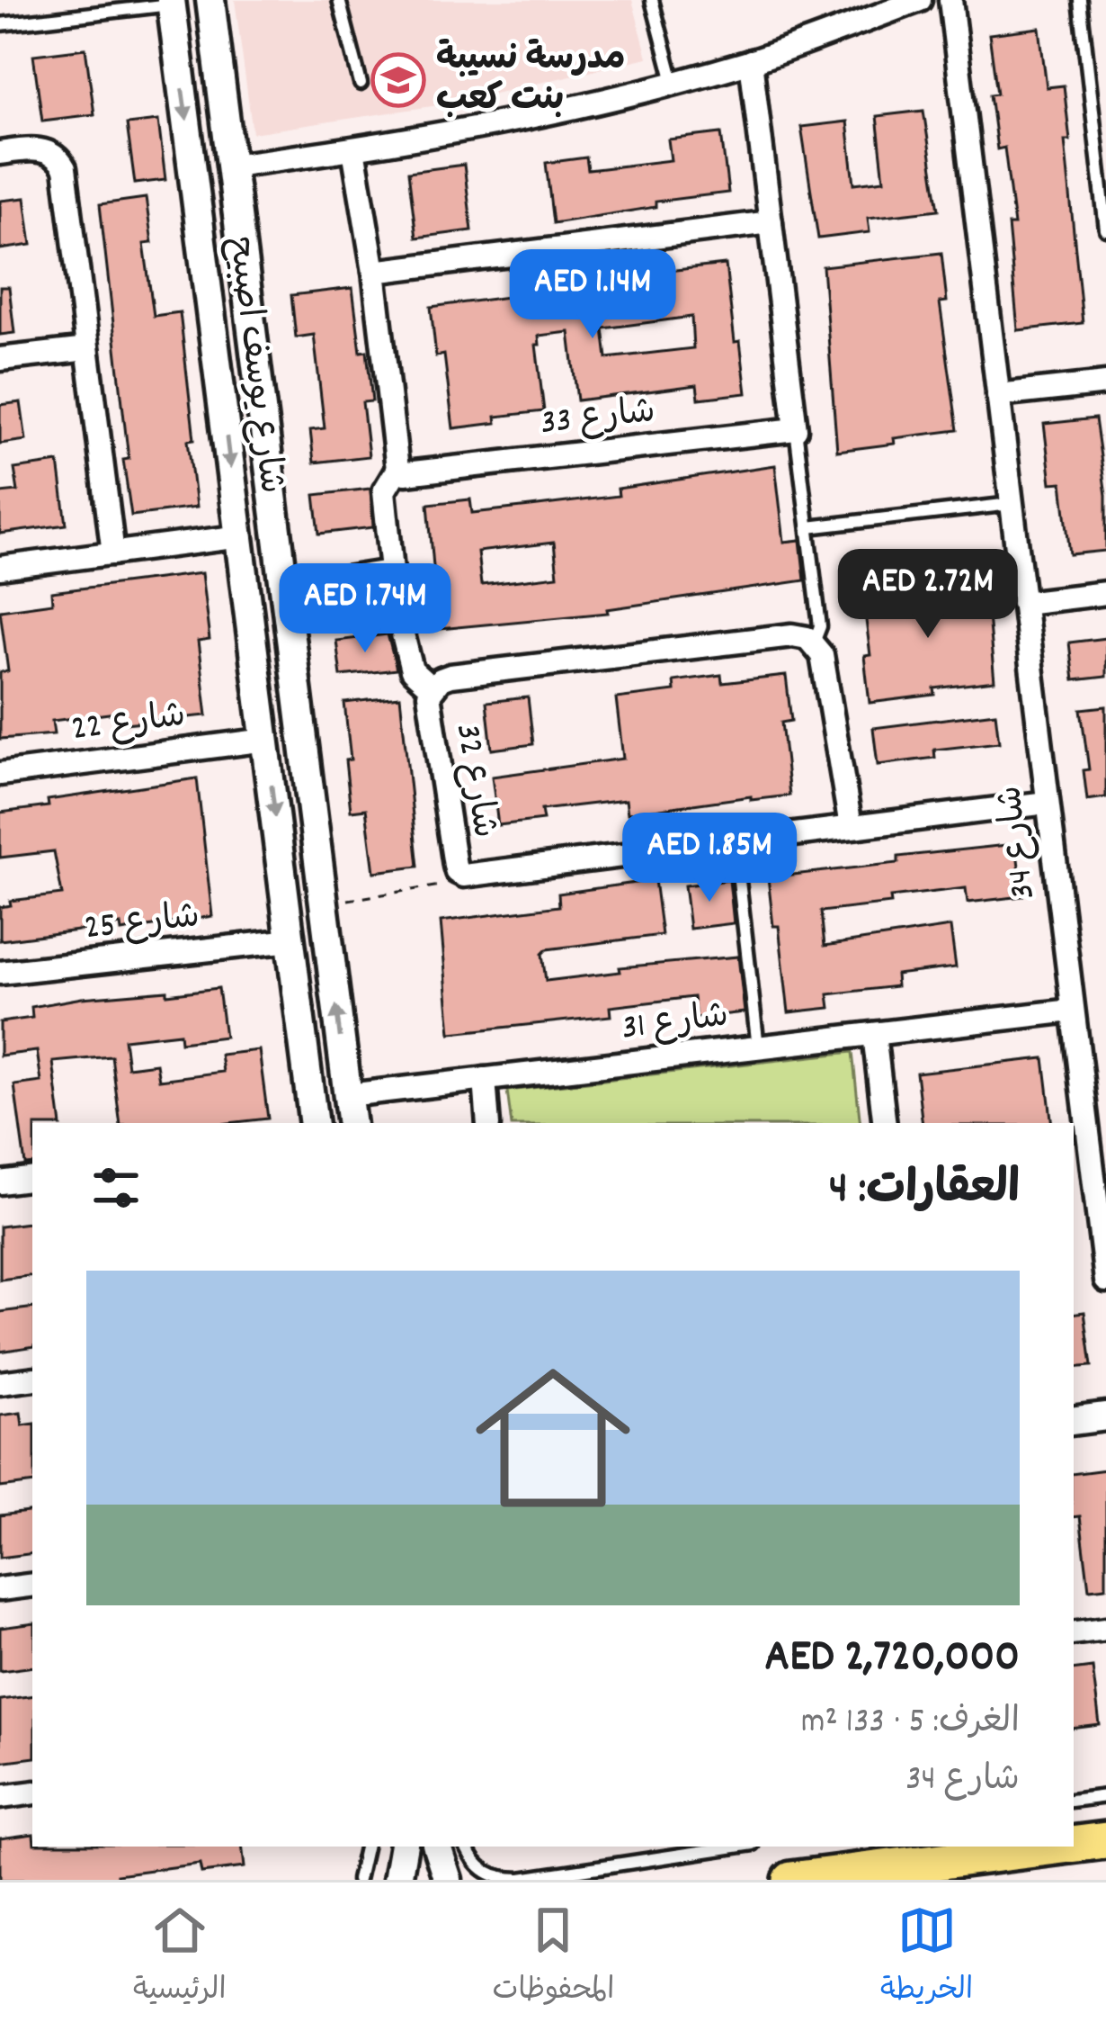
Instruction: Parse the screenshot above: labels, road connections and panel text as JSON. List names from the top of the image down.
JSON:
{
  "streets": {
    "street": [
      "شارع يوسف اصبيح",
      "شارع 33",
      "شارع 22",
      "شارع 32",
      "شارع 34",
      "شارع 25",
      "شارع 31"
    ]
  },
  "crossings": [
    ["شارع يوسف اصبيح", "شارع 22"],
    ["شارع يوسف اصبيح", "شارع 25"],
    ["شارع يوسف اصبيح", "شارع 31"],
    ["شارع 32", "شارع 34"],
    ["شارع 34", "شارع 31"]
  ],
  "places": {
    "school or university": ["مدرسة نسيبة بنت كعب"]
  },
  "page": {
    "price": [
      "AED 1.14M",
      "AED 2.72M",
      "AED 1.74M",
      "AED 1.85M"
    ],
    "heading": "العقارات: 4",
    "list": [
      {
        "name": "AED 2,720,000",
        "note": "الغرف: 5 · 133 m² · شارع 34"
      }
    ],
    "tabs": ["الخريطة", "المحفوظات", "الرئيسية"]
  }
}
